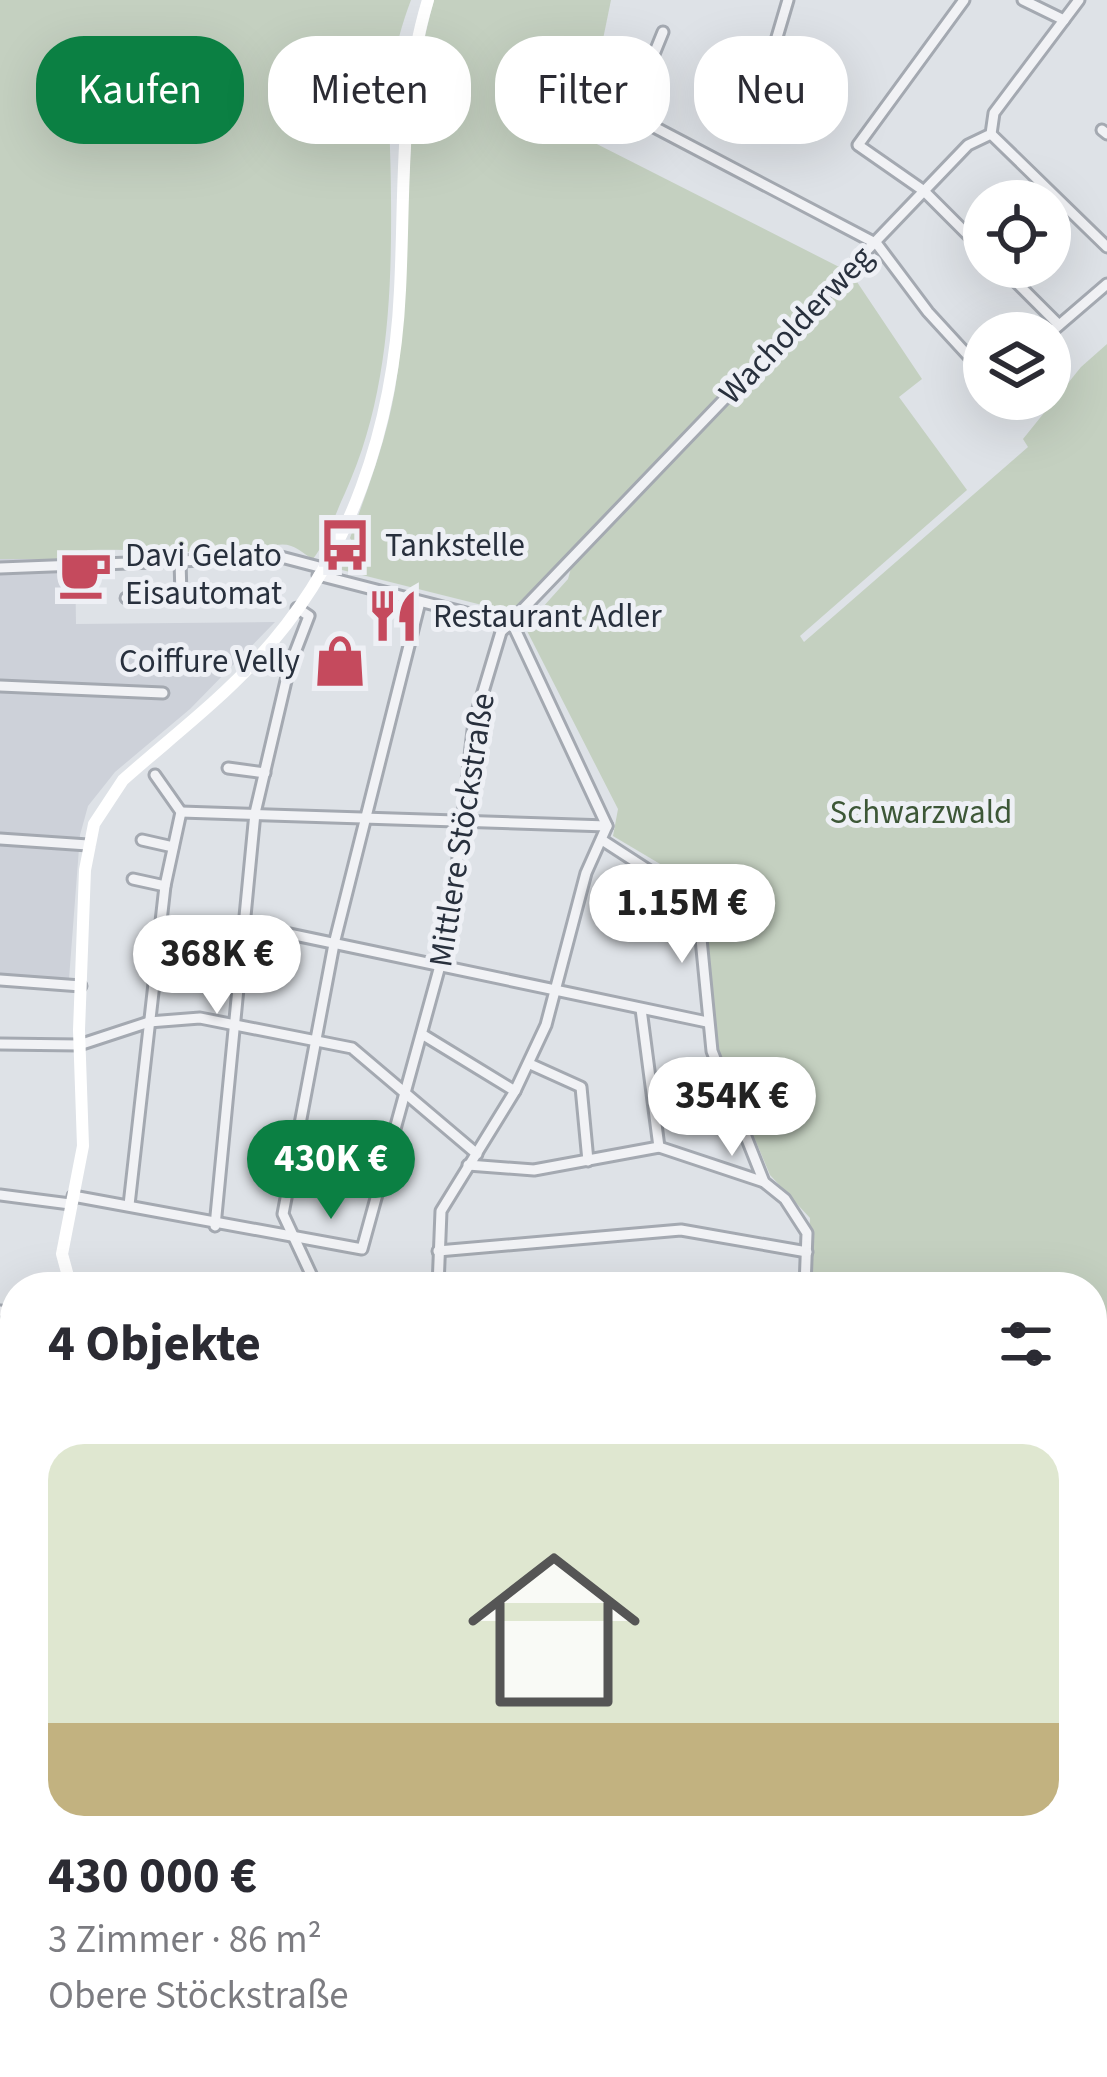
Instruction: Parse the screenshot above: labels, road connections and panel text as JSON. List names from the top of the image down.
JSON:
{
  "streets": {
    "street": ["Wacholderweg", "Mittlere Stöckstraße"]
  },
  "crossings": [
    ["Wacholderweg", "Mittlere Stöckstraße"]
  ],
  "parks": ["Schwarzwald"],
  "places": {
    "bus stop": ["Tankstelle"],
    "cafe": ["Davi Gelato Eisautomat"],
    "restaurant": ["Restaurant Adler"],
    "shop": ["Coiffure Velly"]
  },
  "page": {
    "chip": [
      "Kaufen",
      "Mieten",
      "Filter",
      "Neu"
    ],
    "price": [
      "1.15M €",
      "368K €",
      "354K €",
      "430K €"
    ],
    "heading": "4 Objekte",
    "list": [
      {
        "name": "430 000 €",
        "note": "3 Zimmer · 86 m² · Obere Stöckstraße"
      }
    ]
  }
}
